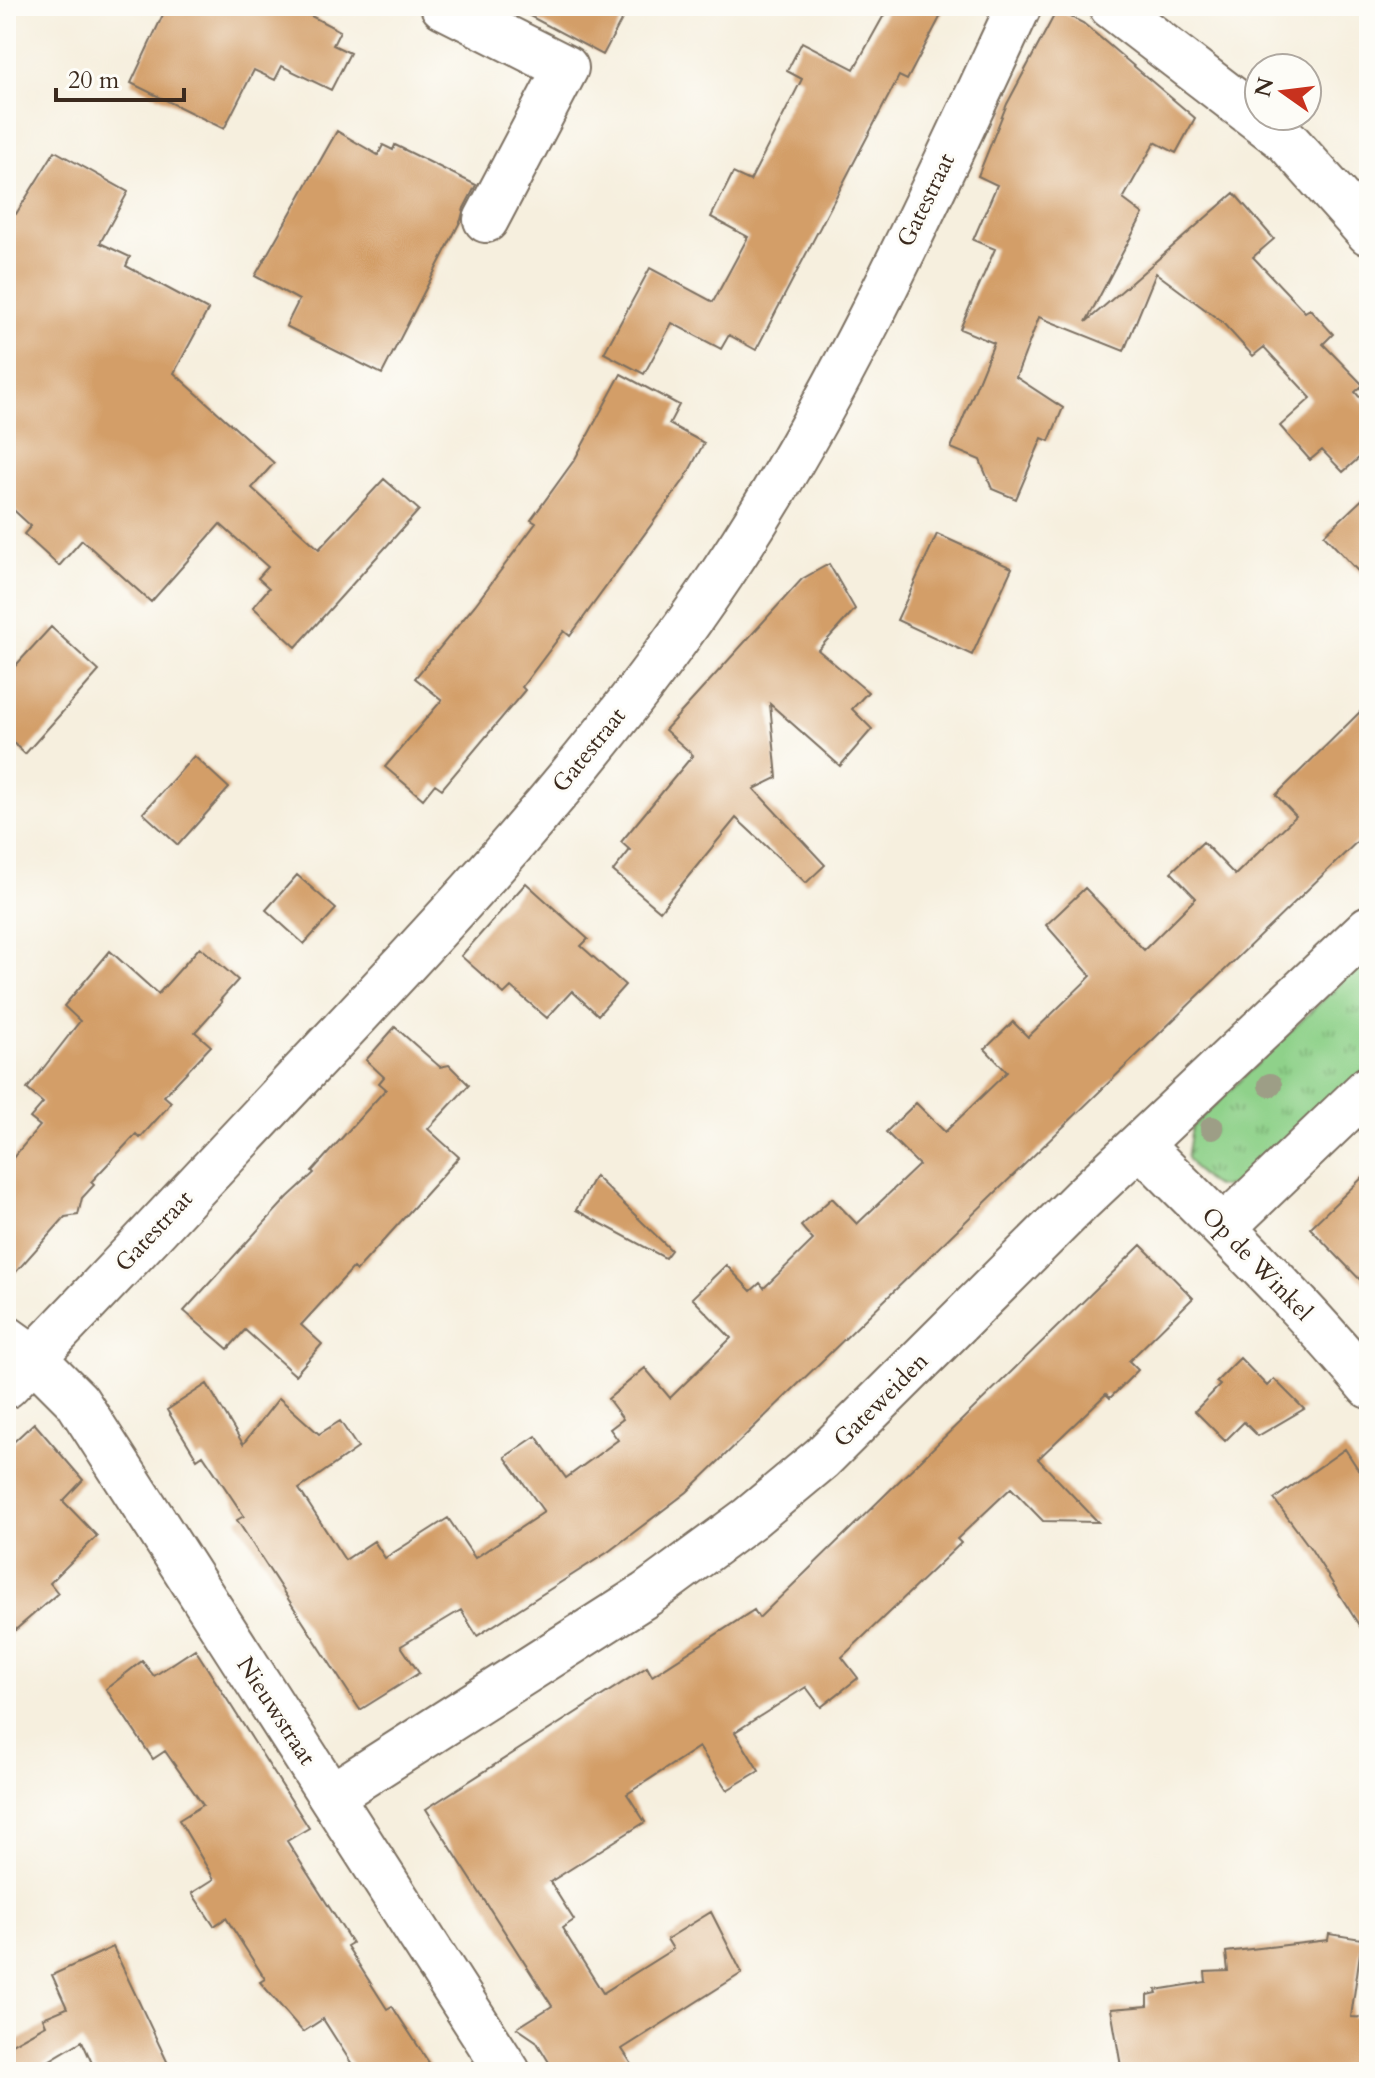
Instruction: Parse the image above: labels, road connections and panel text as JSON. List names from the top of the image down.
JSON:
{
  "streets": {
    "street": [
      "Gatestraat",
      "Op de Winkel",
      "Gateweiden",
      "Nieuwstraat"
    ]
  },
  "crossings": [
    ["Gatestraat", "Nieuwstraat"],
    ["Op de Winkel", "Gateweiden"],
    ["Gateweiden", "Nieuwstraat"]
  ],
  "scale_bar": "20 m",
  "north": "left"
}
